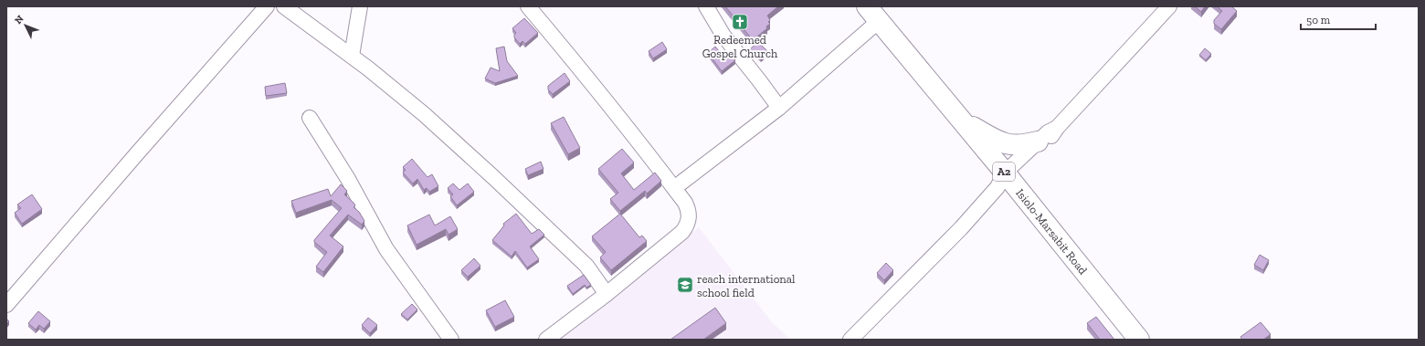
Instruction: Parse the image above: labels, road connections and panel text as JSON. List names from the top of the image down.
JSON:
{
  "streets": {
    "highway": ["A2", "Isiolo-Marsabit Road"]
  },
  "places": {
    "church": ["Redeemed Gospel Church"],
    "school or university": ["reach international school field"]
  },
  "scale_bar": "50 m",
  "north": "top left"
}
